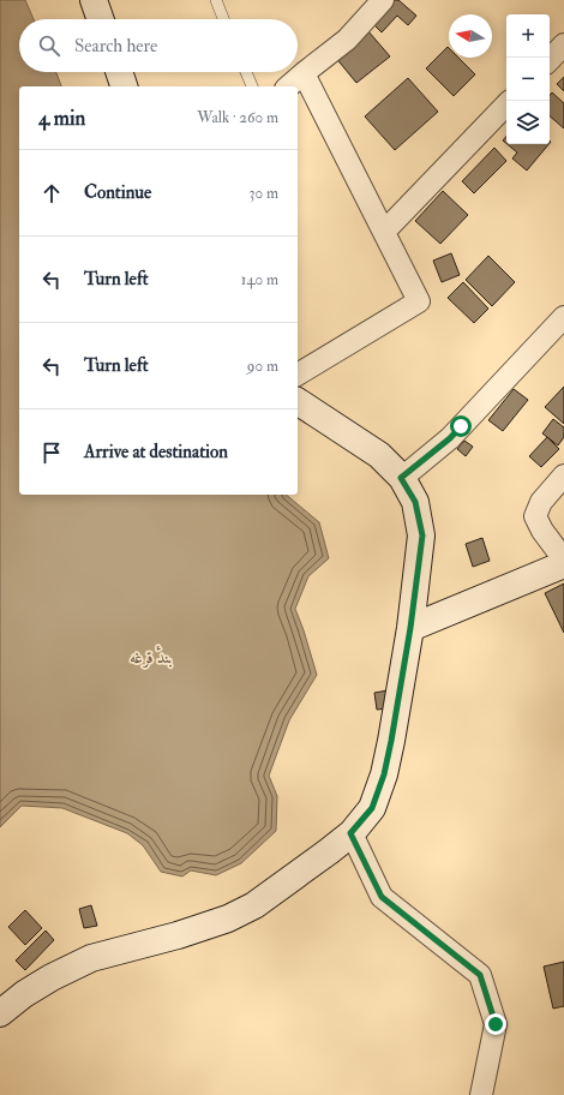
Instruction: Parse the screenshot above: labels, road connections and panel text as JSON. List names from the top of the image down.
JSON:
{
  "water": ["بندٔ قرغه"],
  "north": "left",
  "page": {
    "map_buttons": ["+", "−"],
    "search": "Search here",
    "heading": ["4 min", "Walk · 260 m"],
    "list": [
      ["Continue", "30 m"],
      ["Turn left", "140 m"],
      ["Turn left", "90 m"],
      "Arrive at destination"
    ]
  }
}
